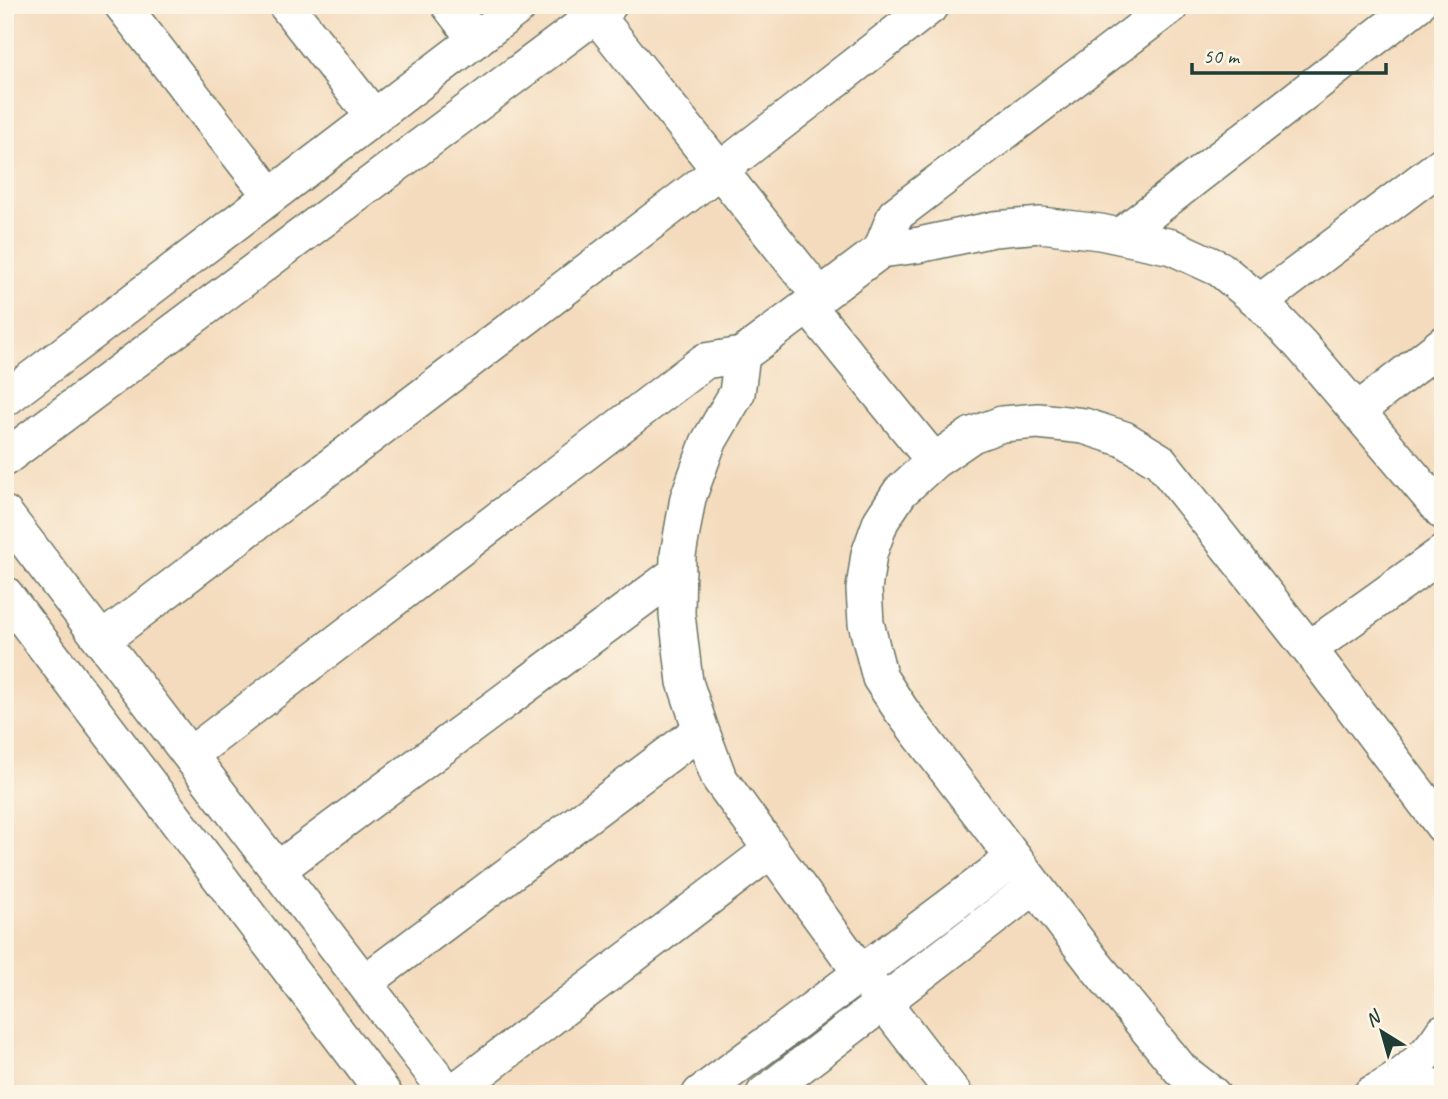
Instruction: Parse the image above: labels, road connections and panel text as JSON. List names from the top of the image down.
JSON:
{
  "scale_bar": "50 m",
  "north": "top left"
}
